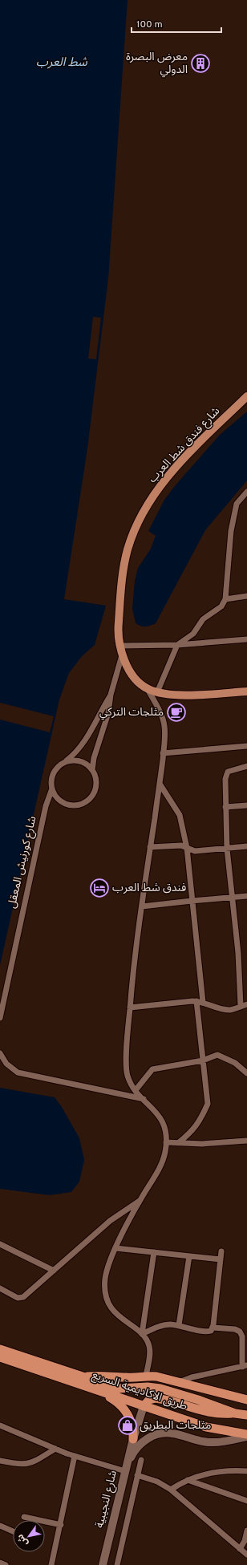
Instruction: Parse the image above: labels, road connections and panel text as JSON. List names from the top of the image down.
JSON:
{
  "streets": {
    "highway": ["طريق الاكاديمية السريع"],
    "main road": ["شارع فندق شط العرب", "شارع النجيبية"],
    "street": ["شارع كورنيش المعقل"]
  },
  "crossings": [
    ["طريق الاكاديمية السريع", "شارع النجيبية"]
  ],
  "water": ["شط العرب"],
  "places": {
    "building": ["معرض البصرة الدولي"],
    "cafe": ["مثلجات التركي"],
    "hotel": ["فندق شط العرب"],
    "shop": ["مثلجات البطريق"]
  },
  "scale_bar": "100 m",
  "north": "bottom left"
}
